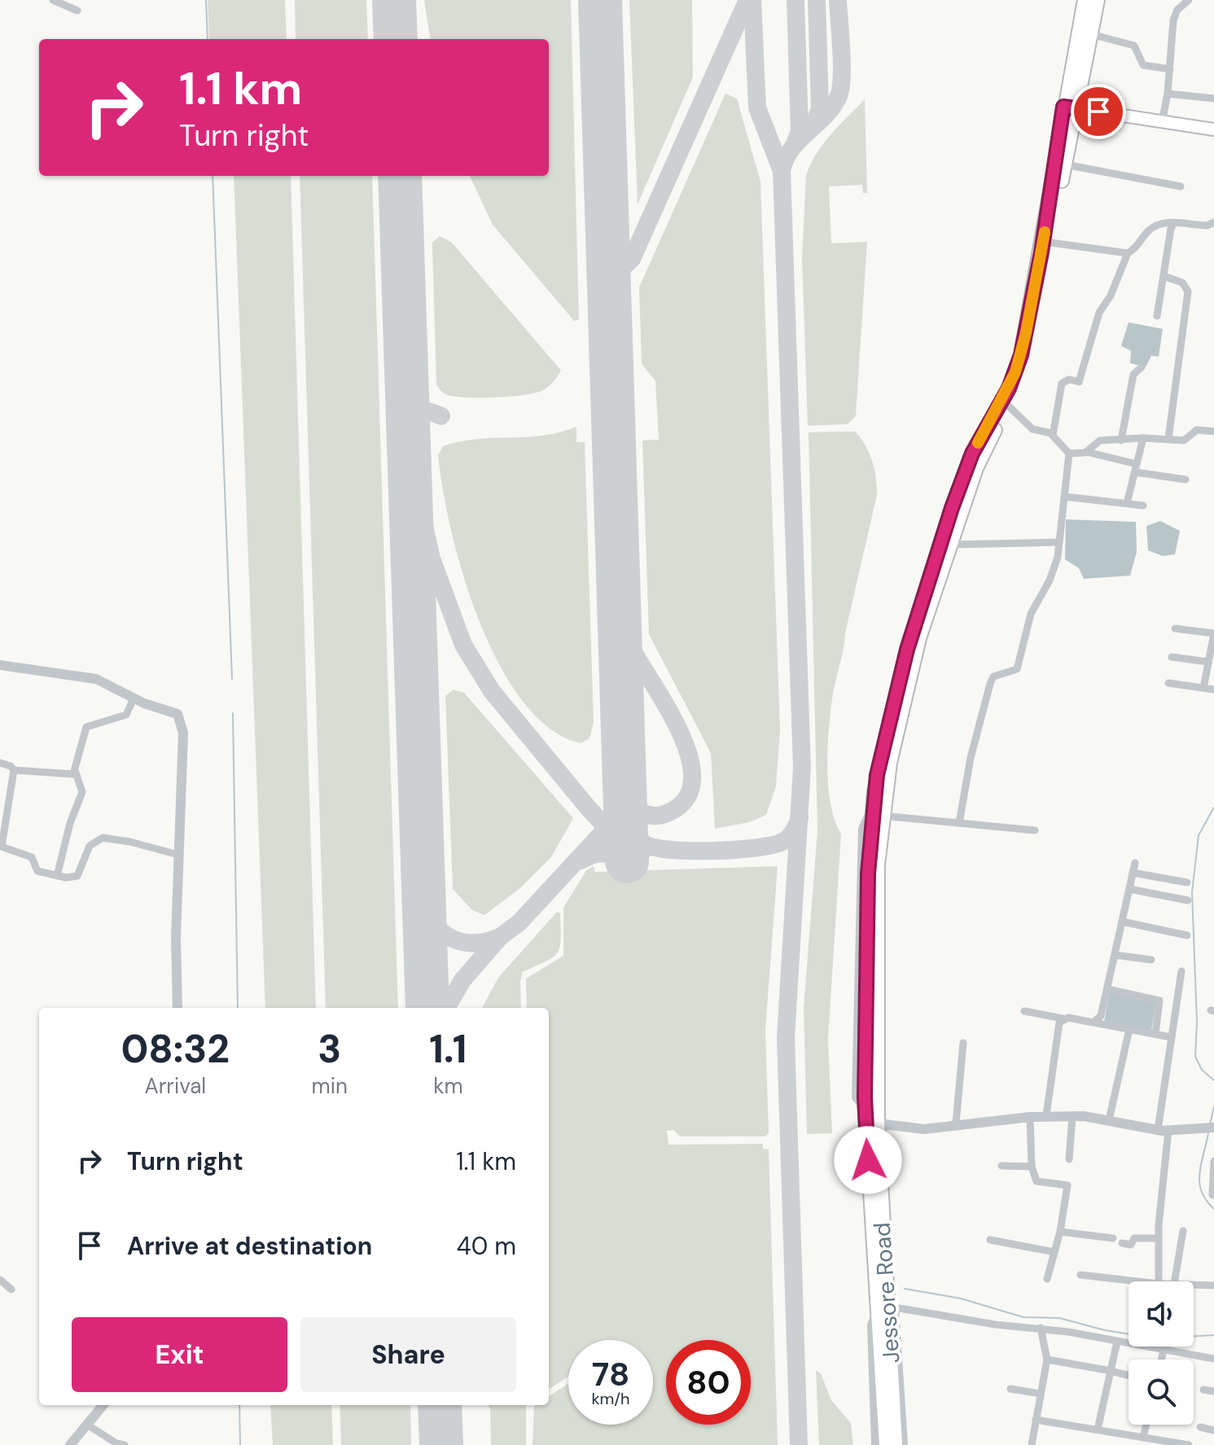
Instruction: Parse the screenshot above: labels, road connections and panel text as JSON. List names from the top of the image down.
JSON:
{
  "streets": {
    "highway": ["Jessore Road"]
  },
  "page": {
    "turn": ["1.1 km", "Turn right"],
    "eta": [
      "08:32",
      "Arrival",
      "3",
      "min",
      "1.1",
      "km"
    ],
    "list": [
      {
        "name": "Turn right",
        "value": "1.1 km"
      },
      {
        "name": "Arrive at destination",
        "value": "40 m"
      }
    ],
    "buttons": ["Exit", "Share"],
    "speed": "78 km/h",
    "limit": "80"
  }
}
